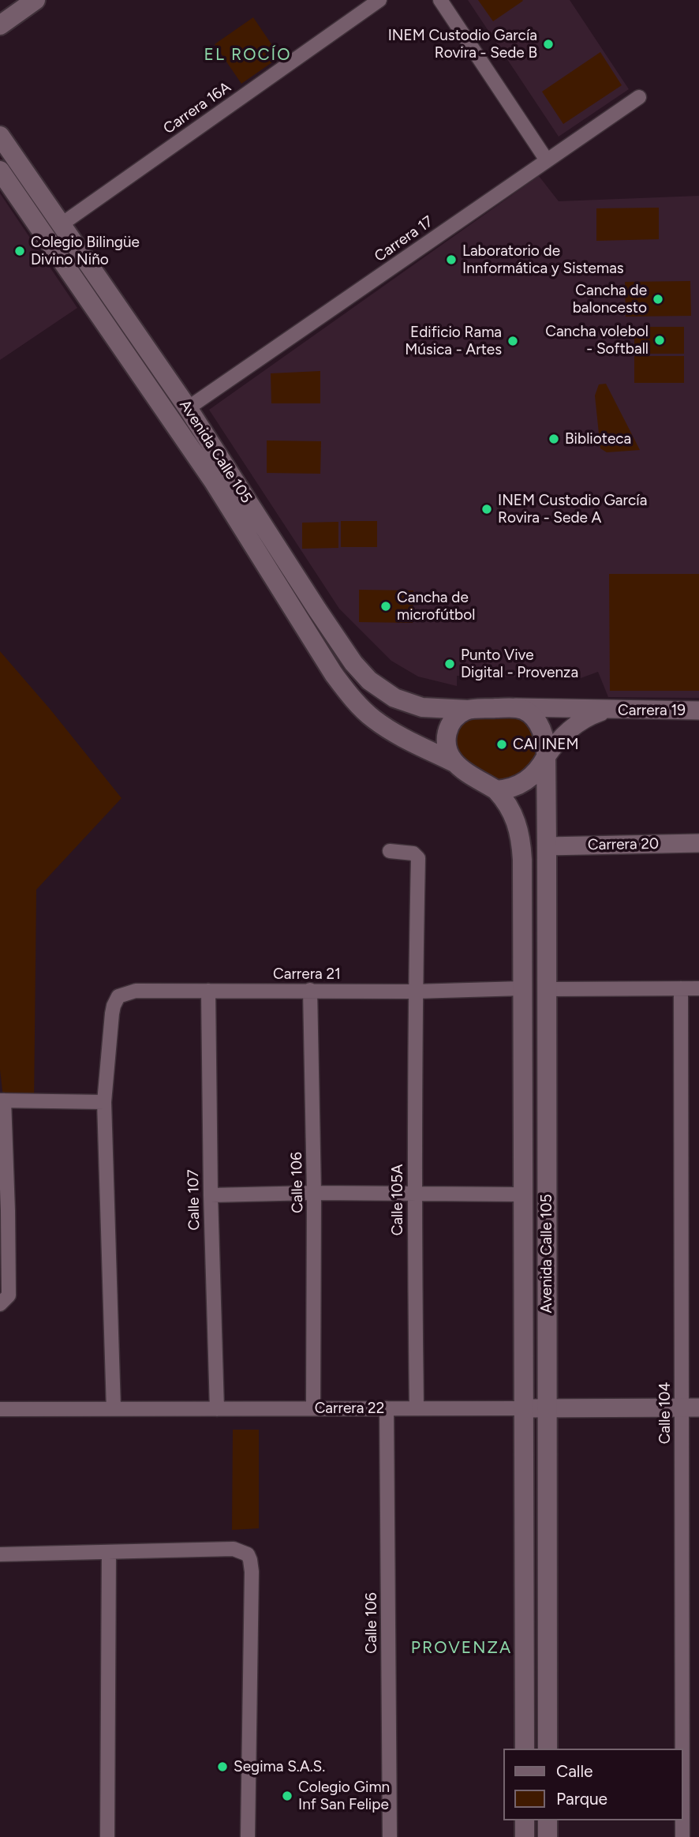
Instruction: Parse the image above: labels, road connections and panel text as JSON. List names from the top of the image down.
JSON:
{
  "streets": {
    "main road": ["Avenida Calle 105"],
    "street": [
      "Carrera 16A",
      "Carrera 17",
      "Carrera 19",
      "Carrera 20",
      "Carrera 21",
      "Calle 106",
      "Calle 107",
      "Calle 105A",
      "Carrera 22",
      "Calle 104"
    ]
  },
  "crossings": [
    ["Carrera 16A", "Avenida Calle 105"],
    ["Carrera 17", "Avenida Calle 105"],
    ["Avenida Calle 105", "Carrera 19"],
    ["Avenida Calle 105", "Carrera 20"],
    ["Avenida Calle 105", "Carrera 21"],
    ["Avenida Calle 105", "Carrera 22"],
    ["Carrera 21", "Calle 106"],
    ["Carrera 21", "Calle 107"],
    ["Carrera 21", "Calle 105A"],
    ["Calle 106", "Carrera 22"],
    ["Calle 107", "Carrera 22"],
    ["Calle 105A", "Carrera 22"],
    ["Carrera 22", "Calle 104"]
  ],
  "districts": ["EL ROCÍO", "PROVENZA"],
  "places": [
    "INEM Custodio García Rovira - Sede B",
    "Colegio Bilingüe Divino Niño",
    "Laboratorio de Innformática y Sistemas",
    "Cancha de baloncesto",
    "Cancha volebol - Softball",
    "Edificio Rama Música - Artes",
    "Biblioteca",
    "INEM Custodio García Rovira - Sede A",
    "Cancha de microfútbol",
    "Punto Vive Digital - Provenza",
    "CAI INEM",
    "Segima S.A.S.",
    "Colegio Gimn Inf San Felipe"
  ],
  "legend": ["Calle", "Parque"]
}
